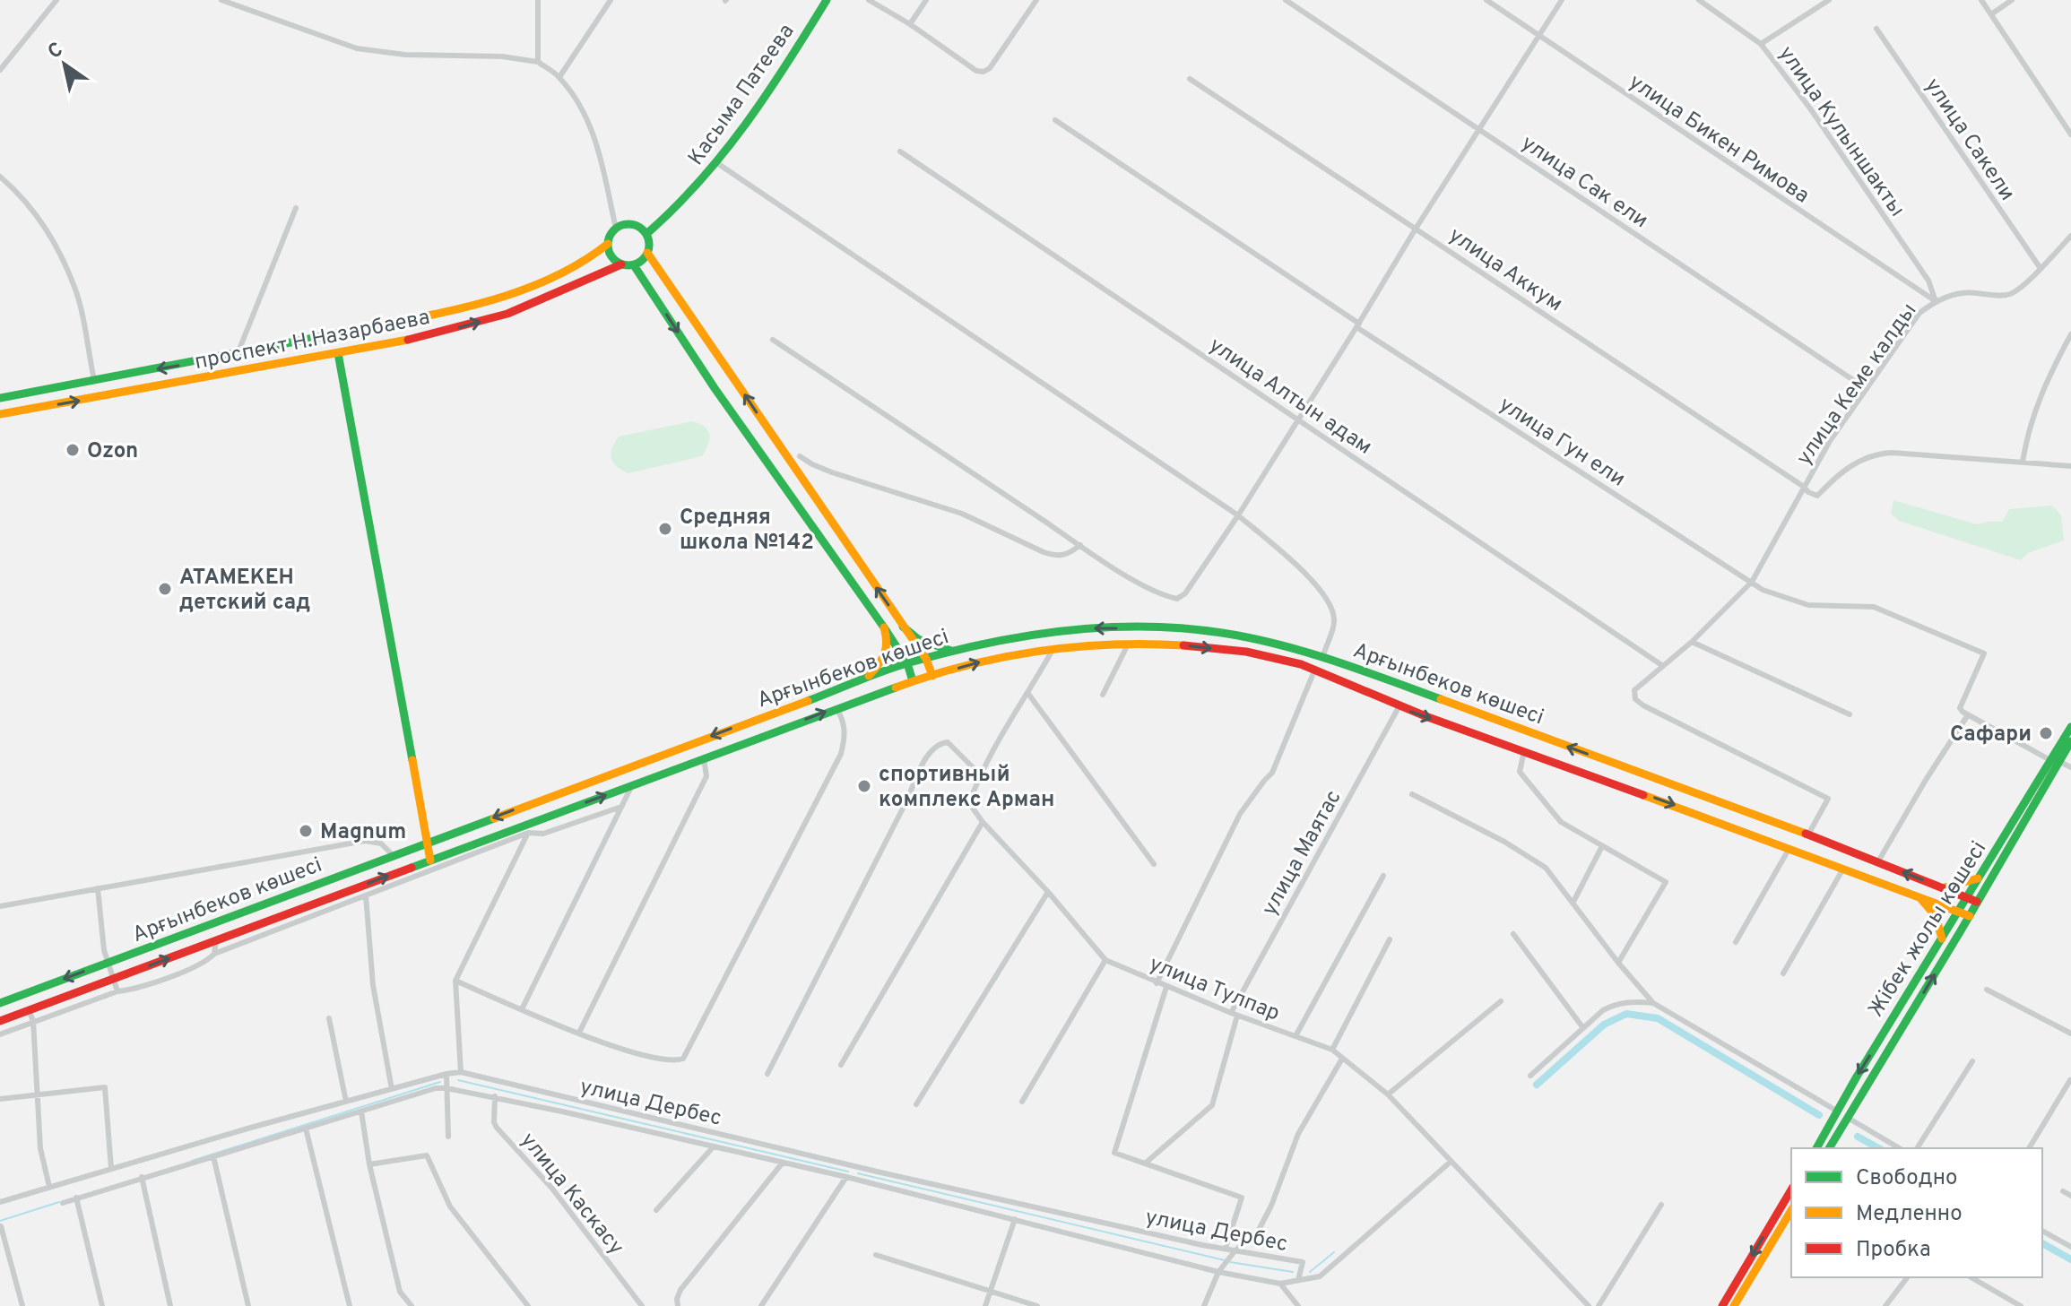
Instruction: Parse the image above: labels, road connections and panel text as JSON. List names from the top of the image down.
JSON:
{
  "streets": {
    "main road": [
      "Касыма Патеева",
      "проспект Н.Назарбаева",
      "Арғынбеков көшесі",
      "Жібек жолы көшесі"
    ],
    "street": [
      "улица Кулыншакты",
      "улица Бикен Римова",
      "улица Сакели",
      "улица Сак ели",
      "улица Аккум",
      "улица Кеме калды",
      "улица Алтын адам",
      "улица Гун ели",
      "улица Маятас",
      "улица Тулпар",
      "улица Дербес",
      "улица Каскасу"
    ]
  },
  "crossings": [
    ["Касыма Патеева", "проспект Н.Назарбаева"],
    ["улица Кулыншакты", "улица Бикен Римова"],
    ["улица Кулыншакты", "улица Кеме калды"],
    ["улица Бикен Римова", "улица Кеме калды"],
    ["улица Сакели", "улица Кеме калды"],
    ["улица Сак ели", "улица Кеме калды"],
    ["улица Аккум", "улица Кеме калды"],
    ["улица Кеме калды", "улица Алтын адам"],
    ["улица Кеме калды", "улица Гун ели"],
    ["улица Кеме калды", "Арғынбеков көшесі"],
    ["Арғынбеков көшесі", "улица Маятас"],
    ["Арғынбеков көшесі", "Жібек жолы көшесі"],
    ["Арғынбеков көшесі", "улица Тулпар"],
    ["улица Маятас", "улица Тулпар"],
    ["улица Дербес", "улица Каскасу"]
  ],
  "places": [
    "Ozon",
    "Средняя школа №142",
    "АТАМЕКЕН детский сад",
    "Сафари",
    "спортивный комплекс Арман",
    "Magnum"
  ],
  "legend": ["Свободно", "Медленно", "Пробка"],
  "north": "top left"
}
